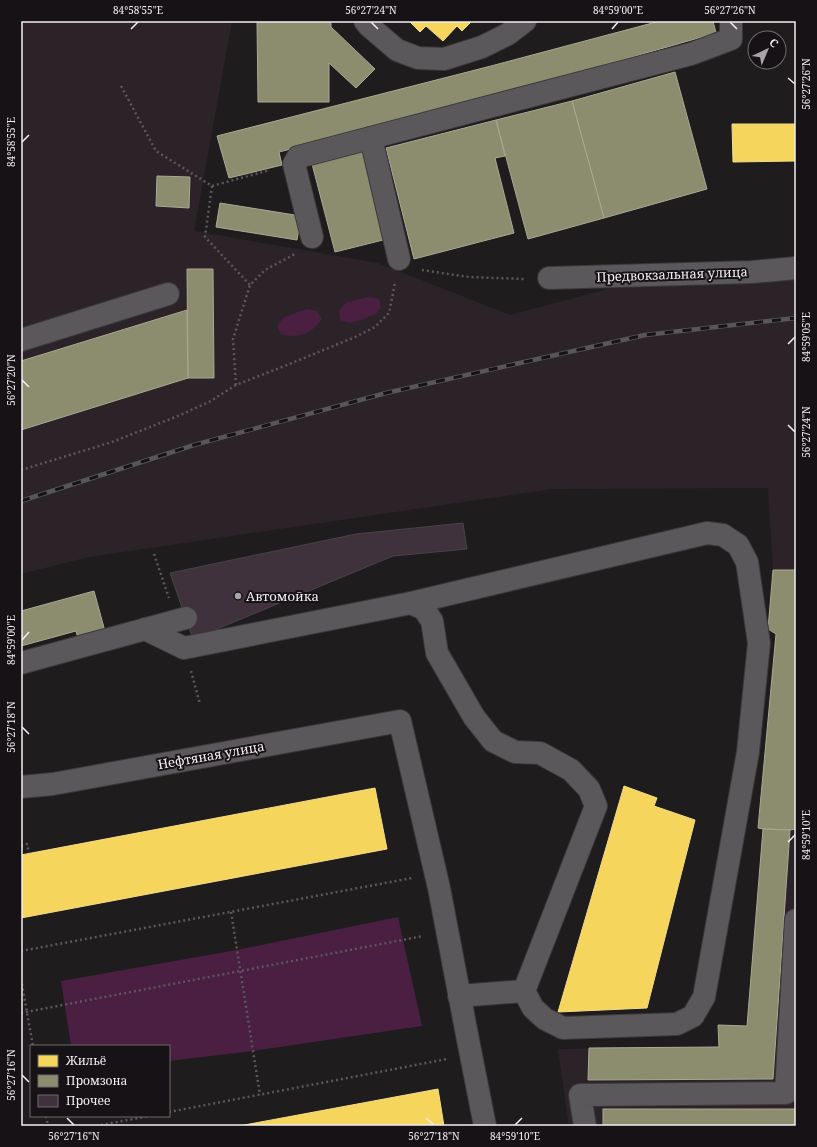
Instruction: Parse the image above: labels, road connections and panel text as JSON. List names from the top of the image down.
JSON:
{
  "streets": {
    "street": ["Предвокзальная улица", "Нефтяная улица"]
  },
  "places": ["Автомойка"],
  "legend": ["Жильё", "Промзона", "Прочее"],
  "north": "top right",
  "coordinates": [
    "84°58'55\"E",
    "56°27'24\"N",
    "84°59'00\"E",
    "56°27'26\"N",
    "84°59'05\"E",
    "56°27'20\"N",
    "56°27'18\"N",
    "84°59'10\"E",
    "56°27'16\"N"
  ]
}
